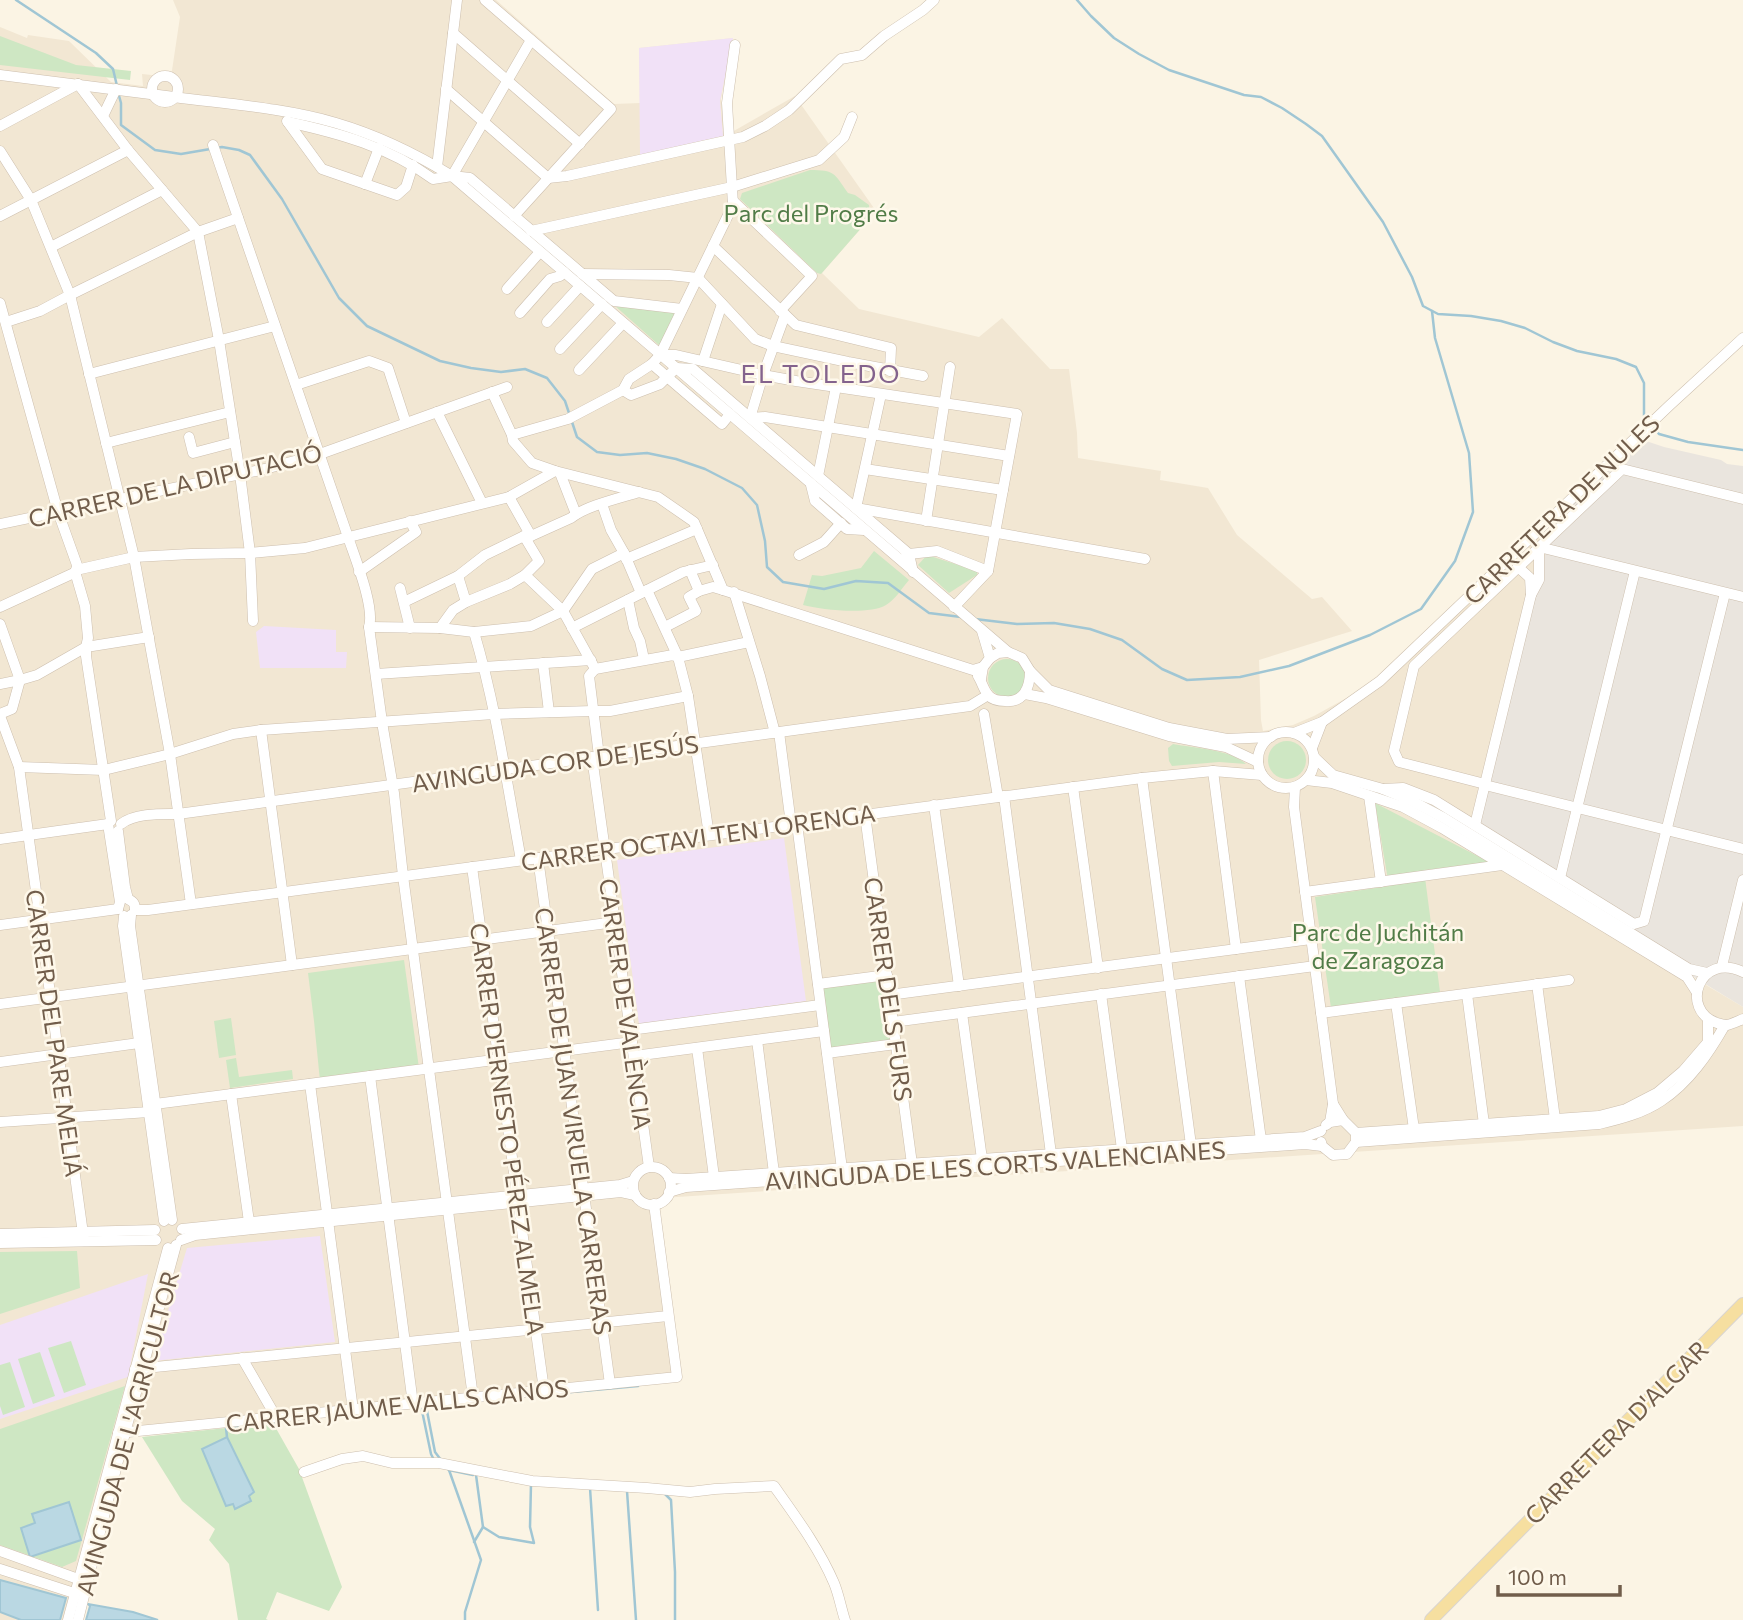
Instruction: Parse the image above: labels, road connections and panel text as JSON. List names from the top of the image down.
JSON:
{
  "streets": {
    "main road": ["CARRETERA D'ALGAR"],
    "street": [
      "CARRER DE LA DIPUTACIÓ",
      "CARRETERA DE NULES",
      "AVINGUDA COR DE JESÚS",
      "CARRER OCTAVI TEN I ORENGA",
      "CARRER DELS FURS",
      "CARRER DE VALÈNCIA",
      "CARRER DEL PARE MELIÁ",
      "CARRER DE JUAN VIRUELA CARRERAS",
      "CARRER D'ERNESTO PÉREZ ALMELA",
      "AVINGUDA DE LES CORTS VALENCIANES",
      "CARRER JAUME VALLS CANOS",
      "AVINGUDA DE L'AGRICULTOR"
    ]
  },
  "crossings": [
    ["CARRETERA DE NULES", "CARRER OCTAVI TEN I ORENGA"],
    ["AVINGUDA COR DE JESÚS", "CARRER DE VALÈNCIA"],
    ["AVINGUDA COR DE JESÚS", "CARRER DEL PARE MELIÁ"],
    ["CARRER OCTAVI TEN I ORENGA", "CARRER DELS FURS"],
    ["CARRER OCTAVI TEN I ORENGA", "CARRER DE VALÈNCIA"],
    ["CARRER OCTAVI TEN I ORENGA", "CARRER DEL PARE MELIÁ"],
    ["CARRER OCTAVI TEN I ORENGA", "CARRER DE JUAN VIRUELA CARRERAS"],
    ["CARRER OCTAVI TEN I ORENGA", "CARRER D'ERNESTO PÉREZ ALMELA"],
    ["CARRER DELS FURS", "AVINGUDA DE LES CORTS VALENCIANES"],
    ["CARRER DE VALÈNCIA", "AVINGUDA DE LES CORTS VALENCIANES"],
    ["CARRER DE JUAN VIRUELA CARRERAS", "CARRER JAUME VALLS CANOS"],
    ["CARRER D'ERNESTO PÉREZ ALMELA", "CARRER JAUME VALLS CANOS"],
    ["CARRER JAUME VALLS CANOS", "AVINGUDA DE L'AGRICULTOR"]
  ],
  "districts": ["EL TOLEDO"],
  "parks": ["Parc del Progrés", "Parc de Juchitán de Zaragoza"],
  "scale_bar": "100 m"
}
